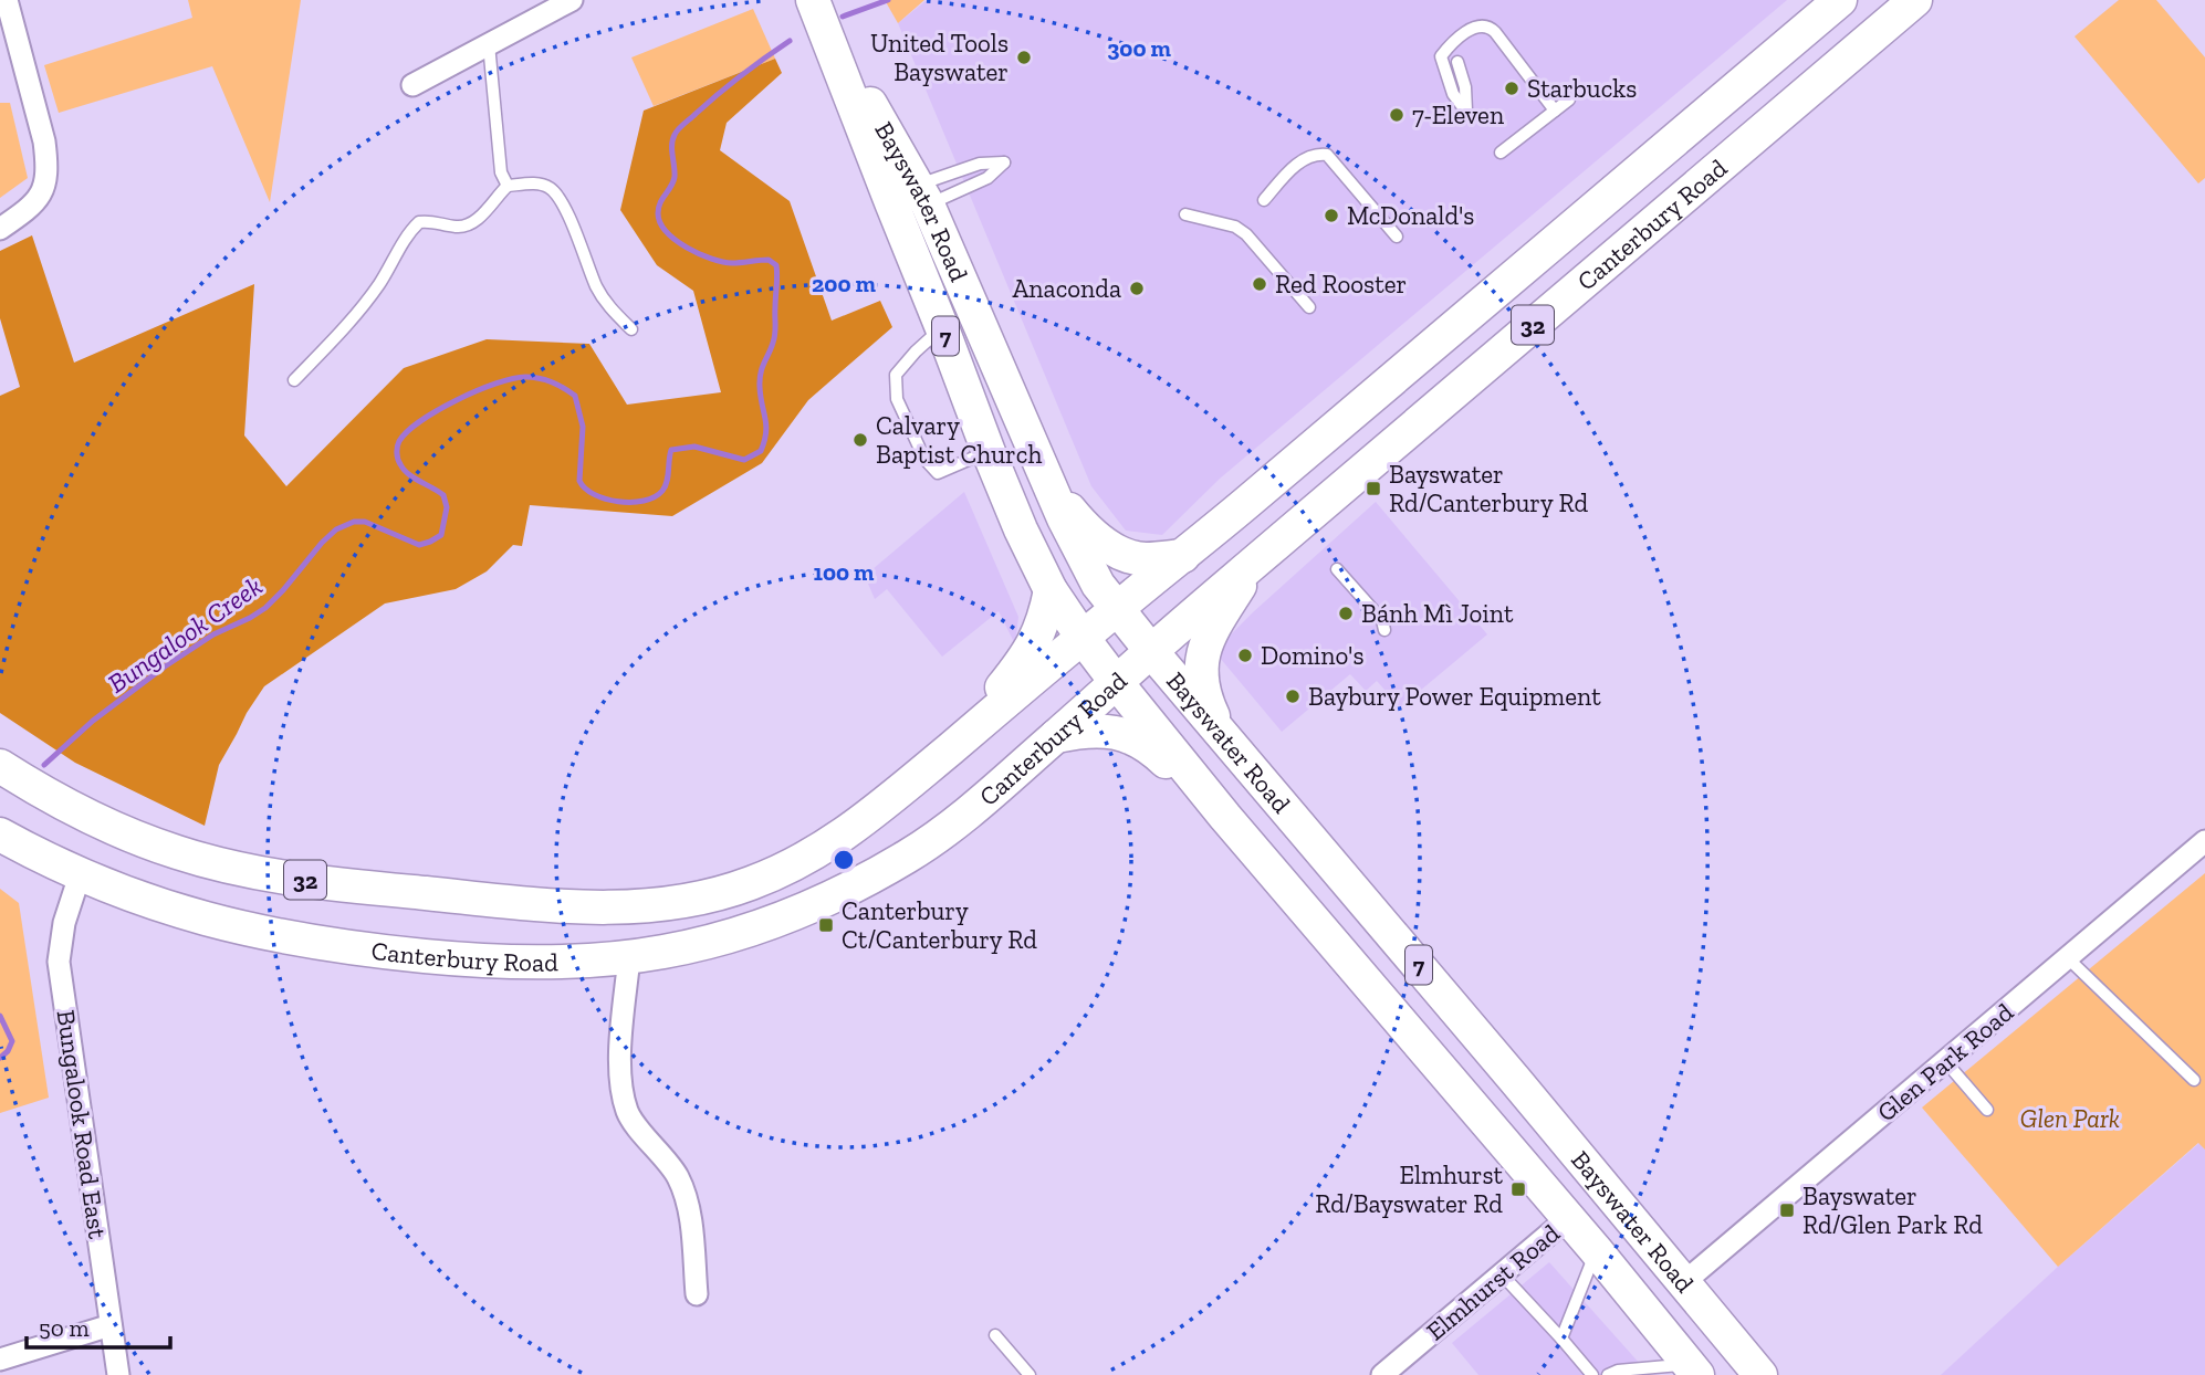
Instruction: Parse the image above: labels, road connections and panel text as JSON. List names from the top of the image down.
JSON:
{
  "streets": {
    "main road": [
      "Bayswater Road",
      "Canterbury Road",
      "32",
      "7"
    ],
    "street": ["Glen Park Road", "Bungalook Road East", "Elmhurst Road"]
  },
  "crossings": [
    ["Bayswater Road", "Canterbury Road"],
    ["Bayswater Road", "Glen Park Road"],
    ["Bayswater Road", "Elmhurst Road"],
    ["Canterbury Road", "Bungalook Road East"]
  ],
  "water": ["Bungalook Creek"],
  "parks": ["Glen Park"],
  "places": {
    "other": [
      "United Tools Bayswater",
      "Starbucks",
      "7-Eleven",
      "McDonald's",
      "Red Rooster",
      "Anaconda",
      "Calvary Baptist Church",
      "Bánh Mì Joint",
      "Domino's",
      "Baybury Power Equipment"
    ],
    "transit": [
      "Bayswater Rd/Canterbury Rd",
      "Canterbury Ct/Canterbury Rd",
      "Elmhurst Rd/Bayswater Rd",
      "Bayswater Rd/Glen Park Rd"
    ]
  },
  "scale_bar": "50 m",
  "rings": ["300 m", "200 m", "100 m"]
}
